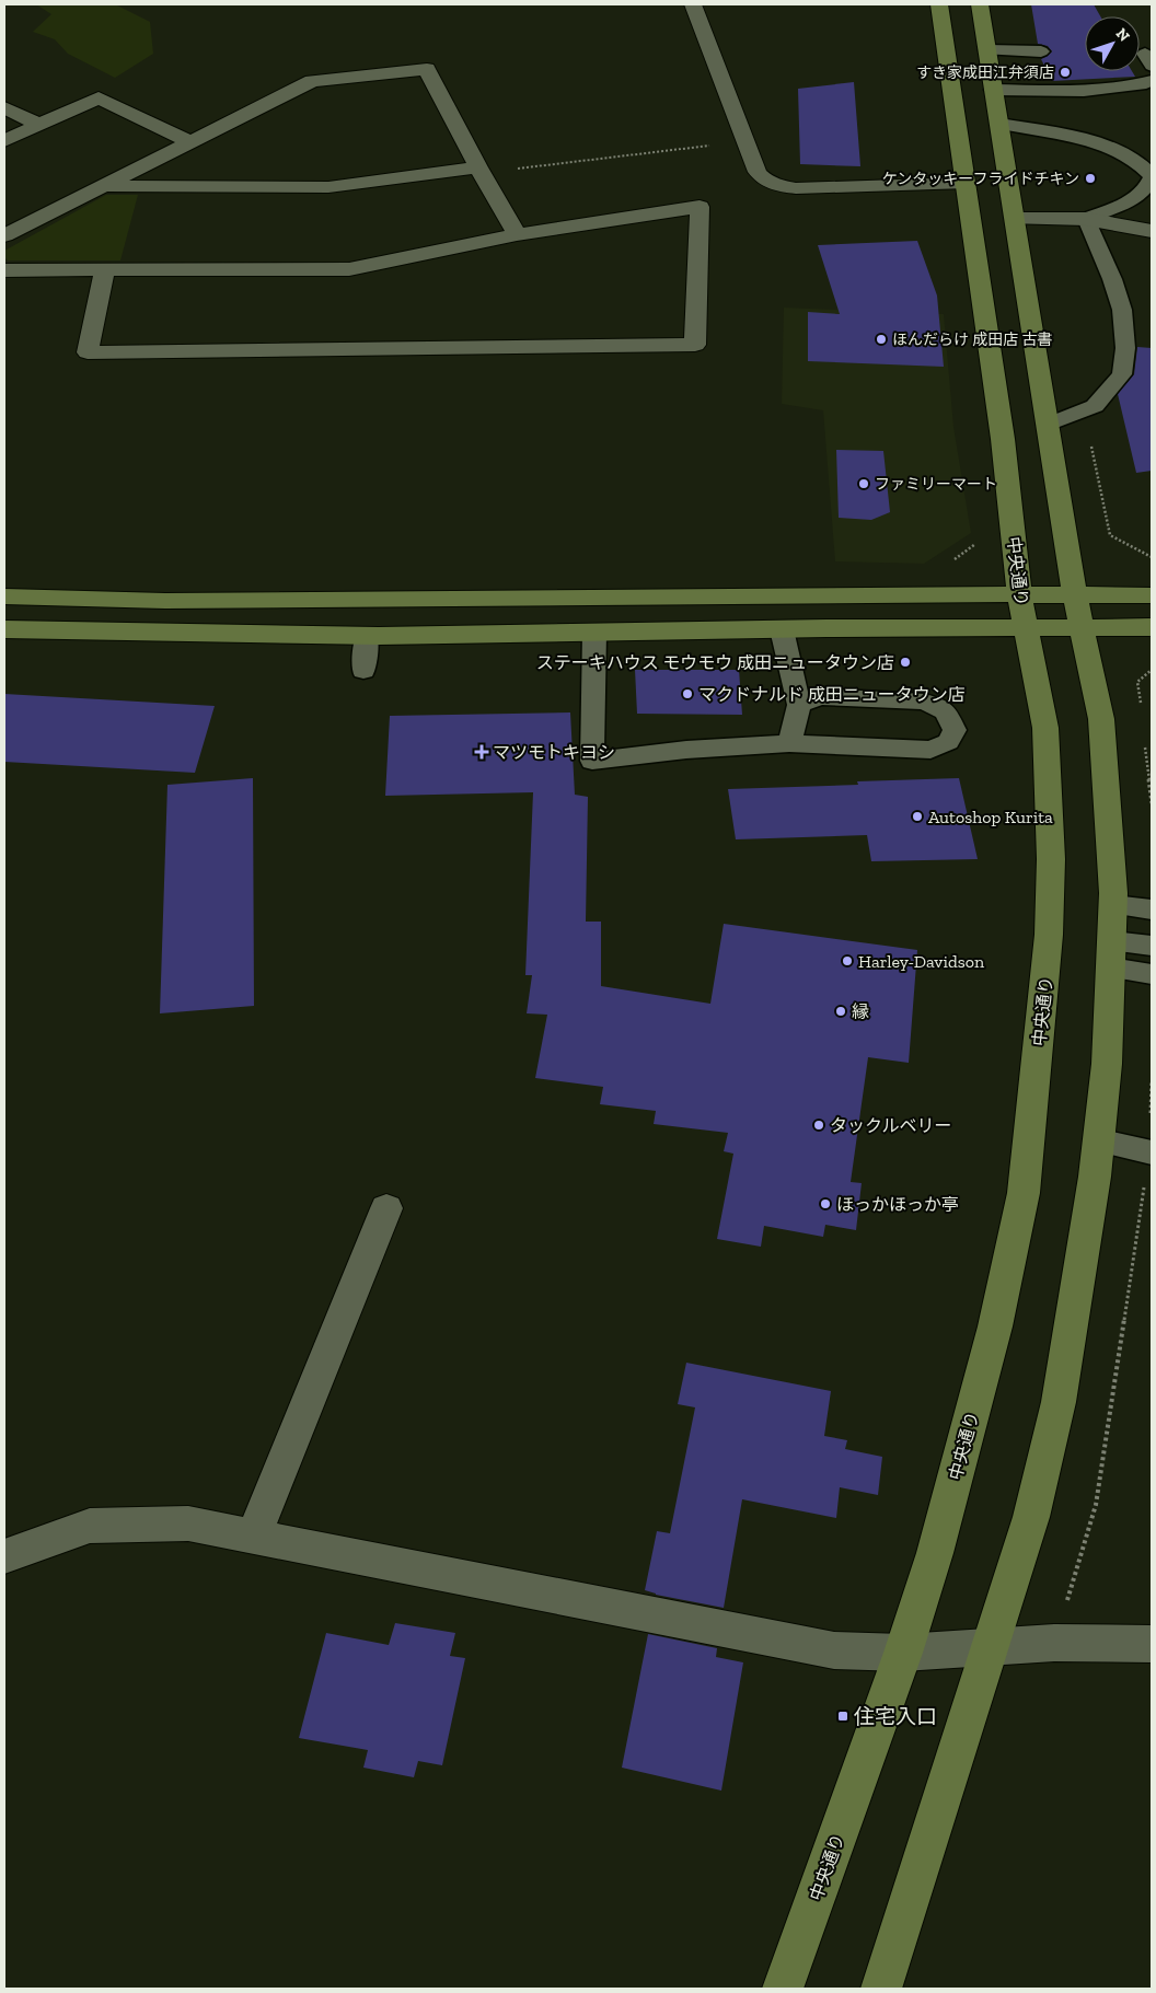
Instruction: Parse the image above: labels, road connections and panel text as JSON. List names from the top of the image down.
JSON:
{
  "streets": {
    "street": ["中央通り"]
  },
  "places": {
    "other": [
      "すき家成田江弁須店",
      "ケンタッキーフライドチキン",
      "ほんだらけ 成田店 古書",
      "ファミリーマート",
      "ステーキハウス モウモウ 成田ニュータウン店",
      "マクドナルド 成田ニュータウン店",
      "Autoshop Kurita",
      "Harley-Davidson",
      "縁",
      "タックルベリー",
      "ほっかほっか亭"
    ],
    "health": ["マツモトキヨシ"],
    "transit": ["住宅入口"]
  },
  "north": "top right"
}
